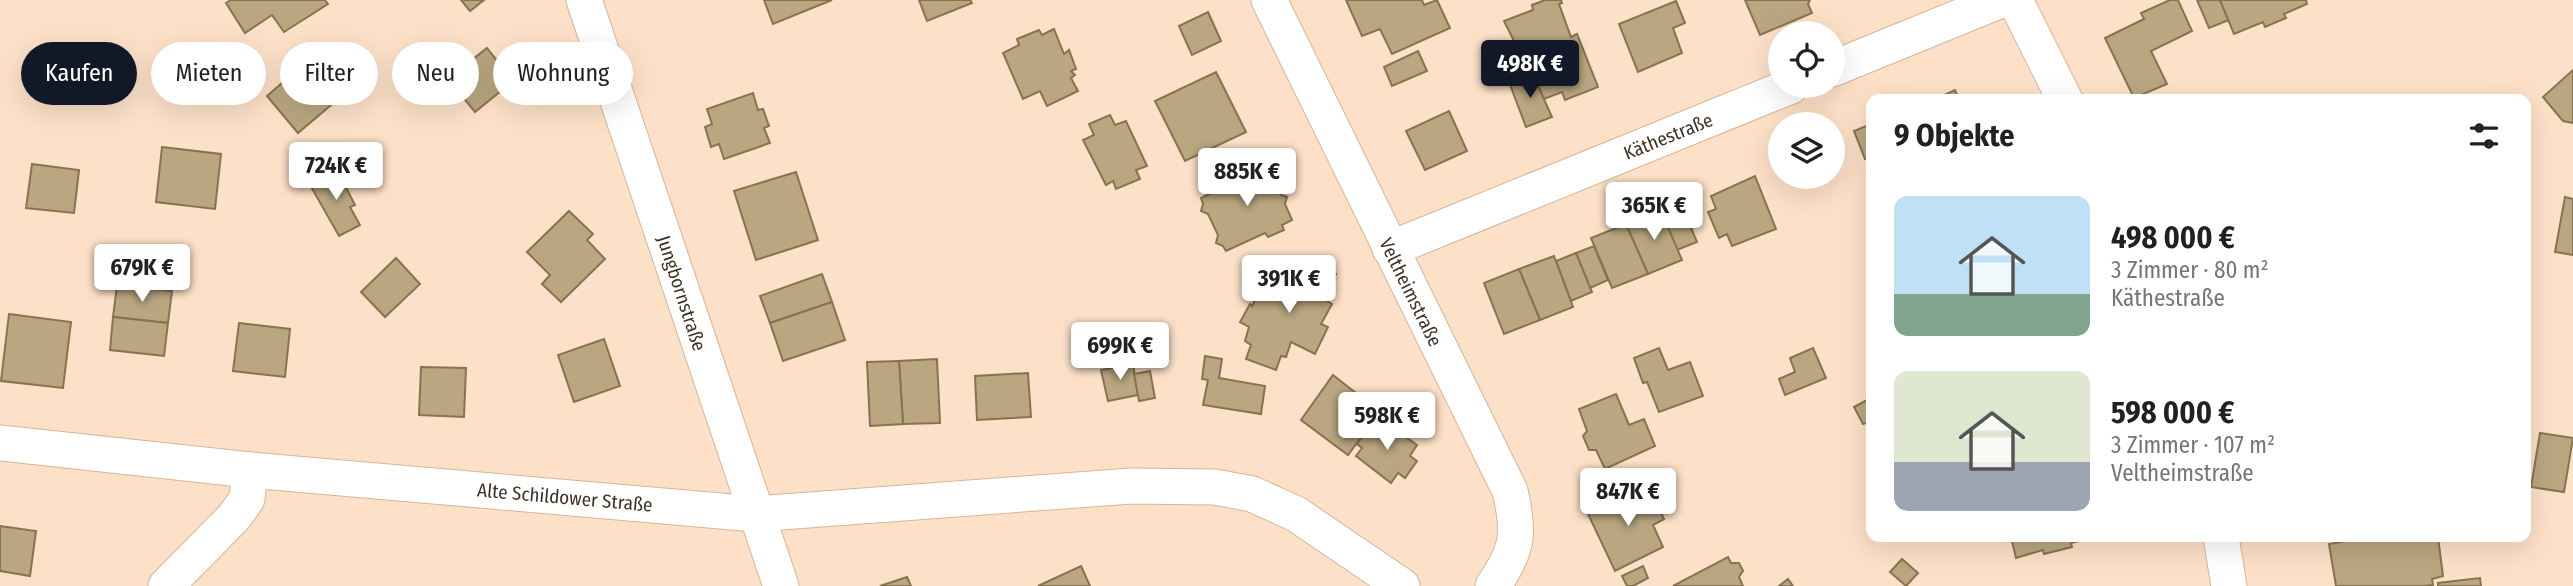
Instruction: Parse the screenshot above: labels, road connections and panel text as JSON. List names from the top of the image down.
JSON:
{
  "streets": {
    "street": [
      "Käthestraße",
      "Veltheimstraße",
      "Jungbornstraße",
      "Alte Schildower Straße"
    ]
  },
  "crossings": [
    ["Käthestraße", "Veltheimstraße"],
    ["Jungbornstraße", "Alte Schildower Straße"]
  ],
  "page": {
    "price": [
      "498K €",
      "724K €",
      "885K €",
      "365K €",
      "679K €",
      "391K €",
      "699K €",
      "598K €",
      "847K €"
    ],
    "chip": [
      "Kaufen",
      "Mieten",
      "Filter",
      "Neu",
      "Wohnung"
    ],
    "heading": "9 Objekte",
    "list": [
      {
        "name": "498 000 €",
        "note": "3 Zimmer · 80 m² · Käthestraße"
      },
      {
        "name": "598 000 €",
        "note": "3 Zimmer · 107 m² · Veltheimstraße"
      }
    ]
  }
}
